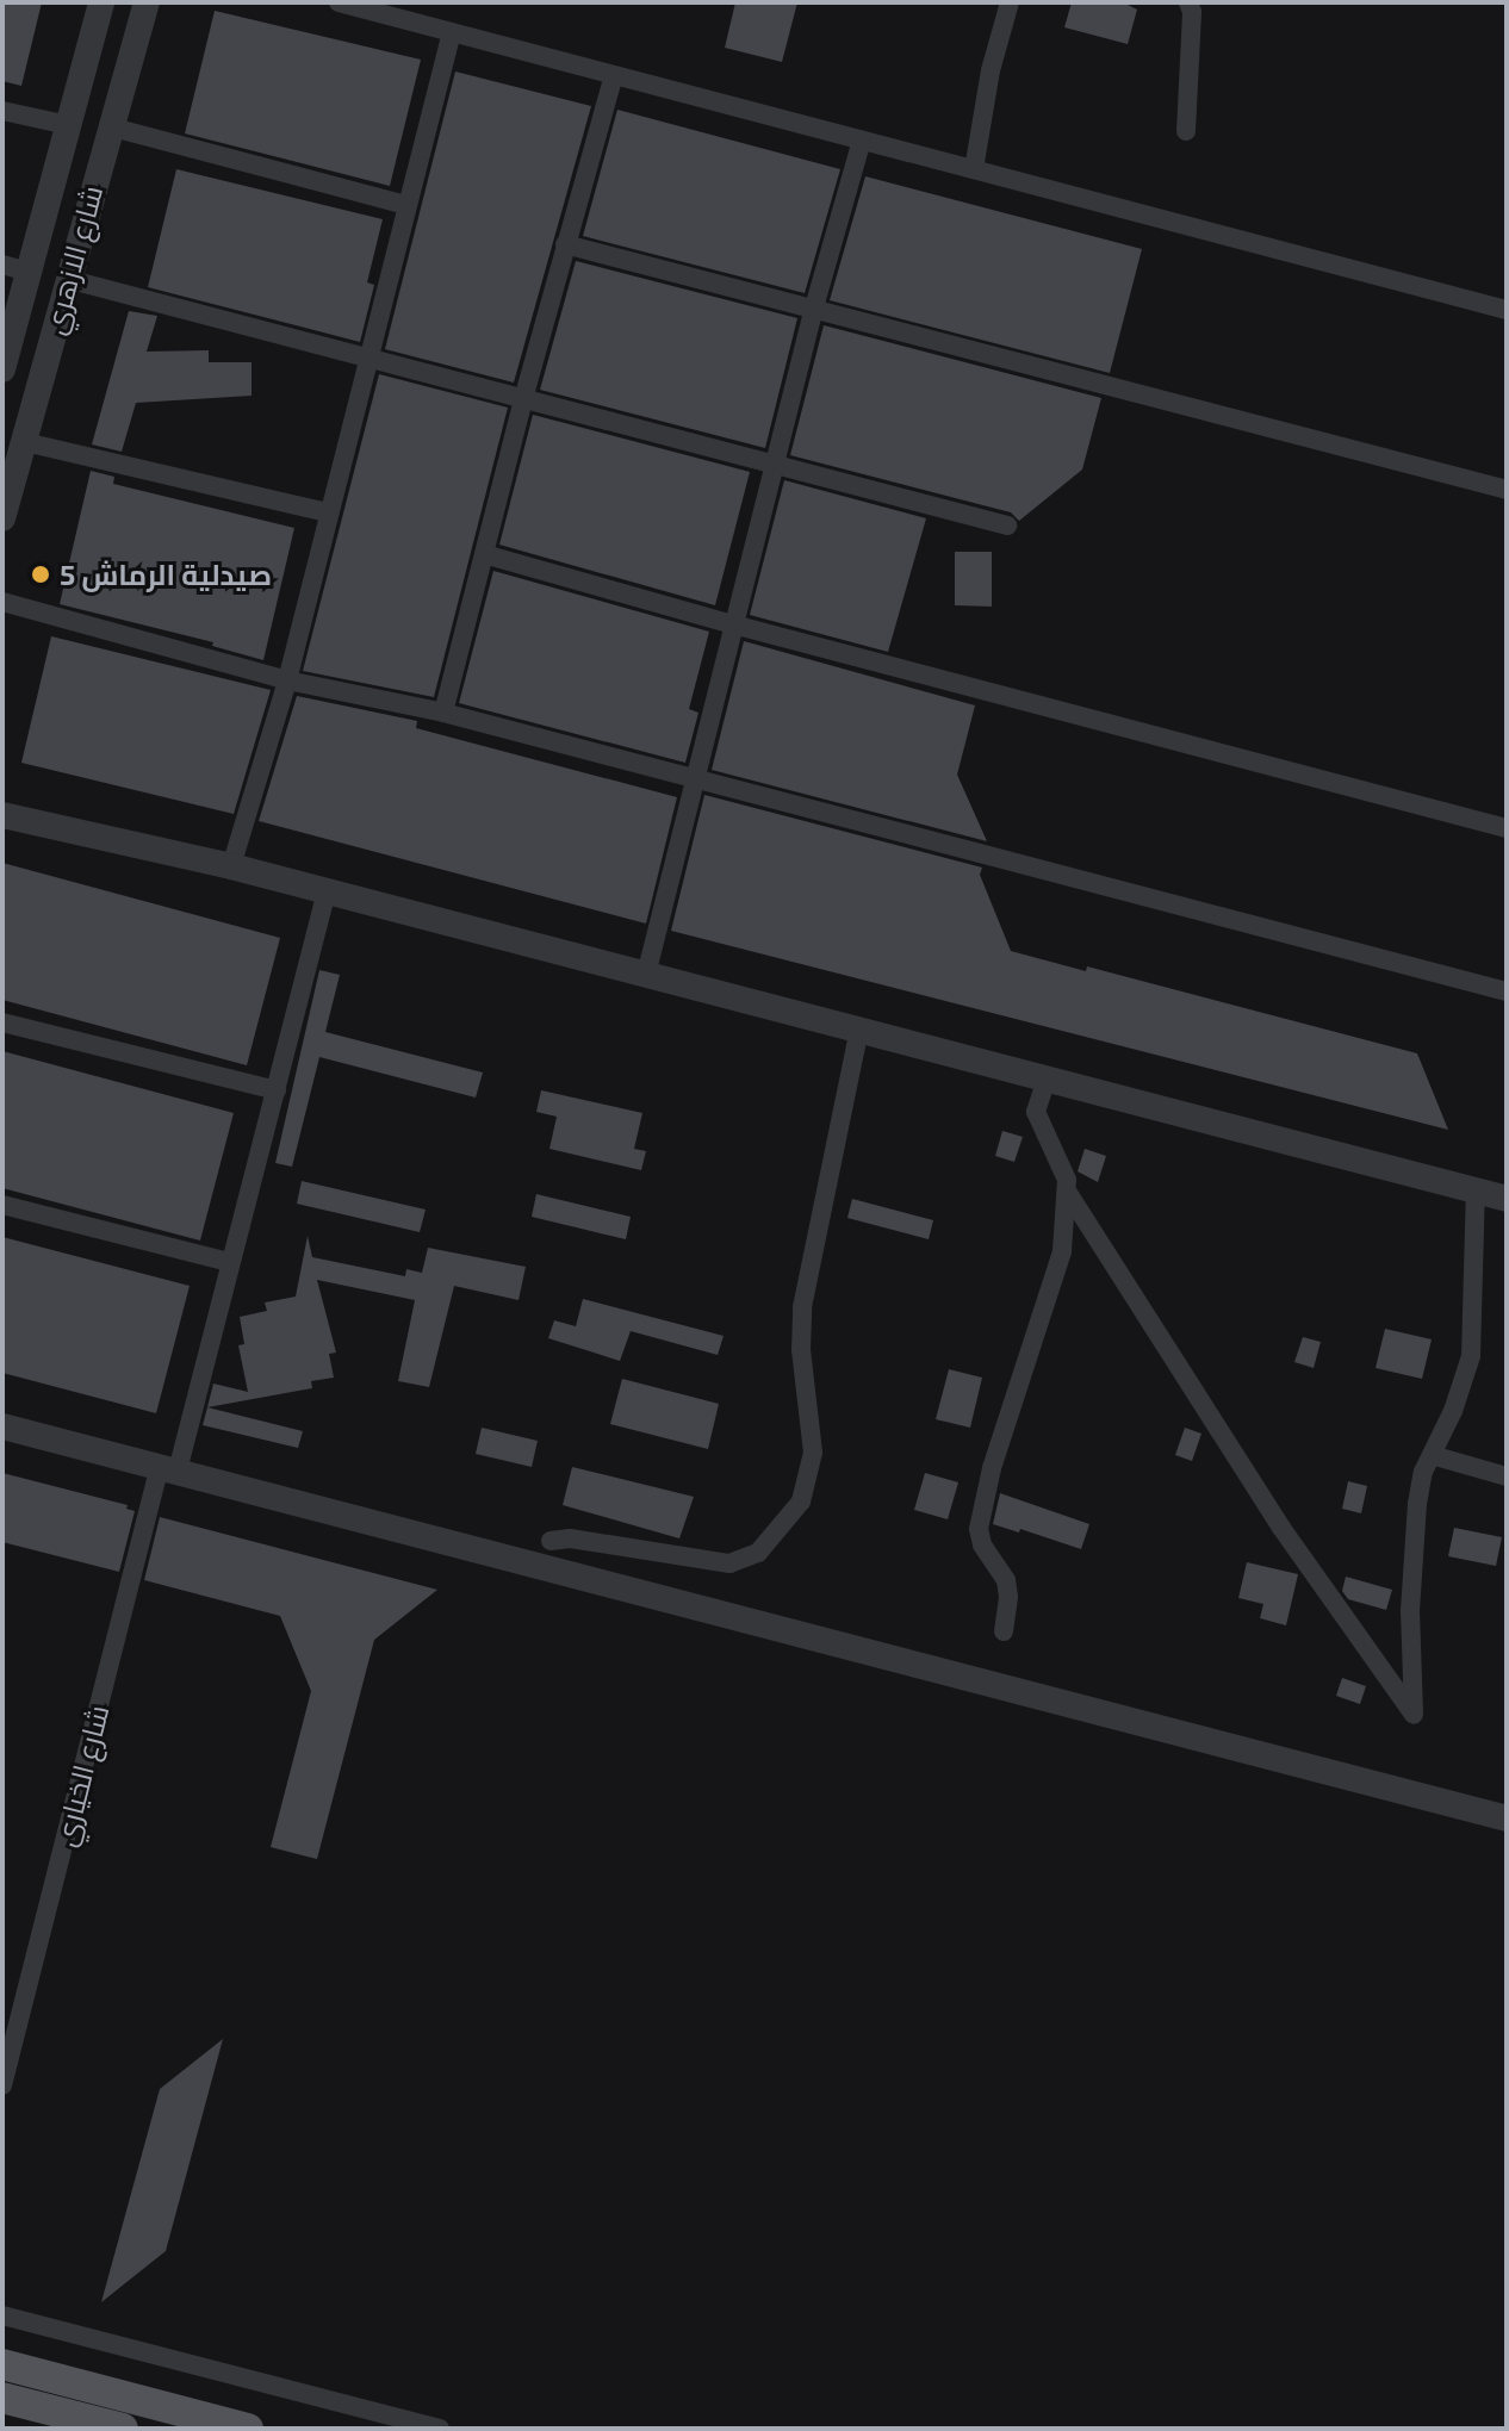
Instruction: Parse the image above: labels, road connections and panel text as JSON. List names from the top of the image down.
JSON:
{
  "streets": {
    "street": ["شارع الازهري", "شارع الخياري"]
  },
  "places": ["صيدلية الرماش 5"]
}
